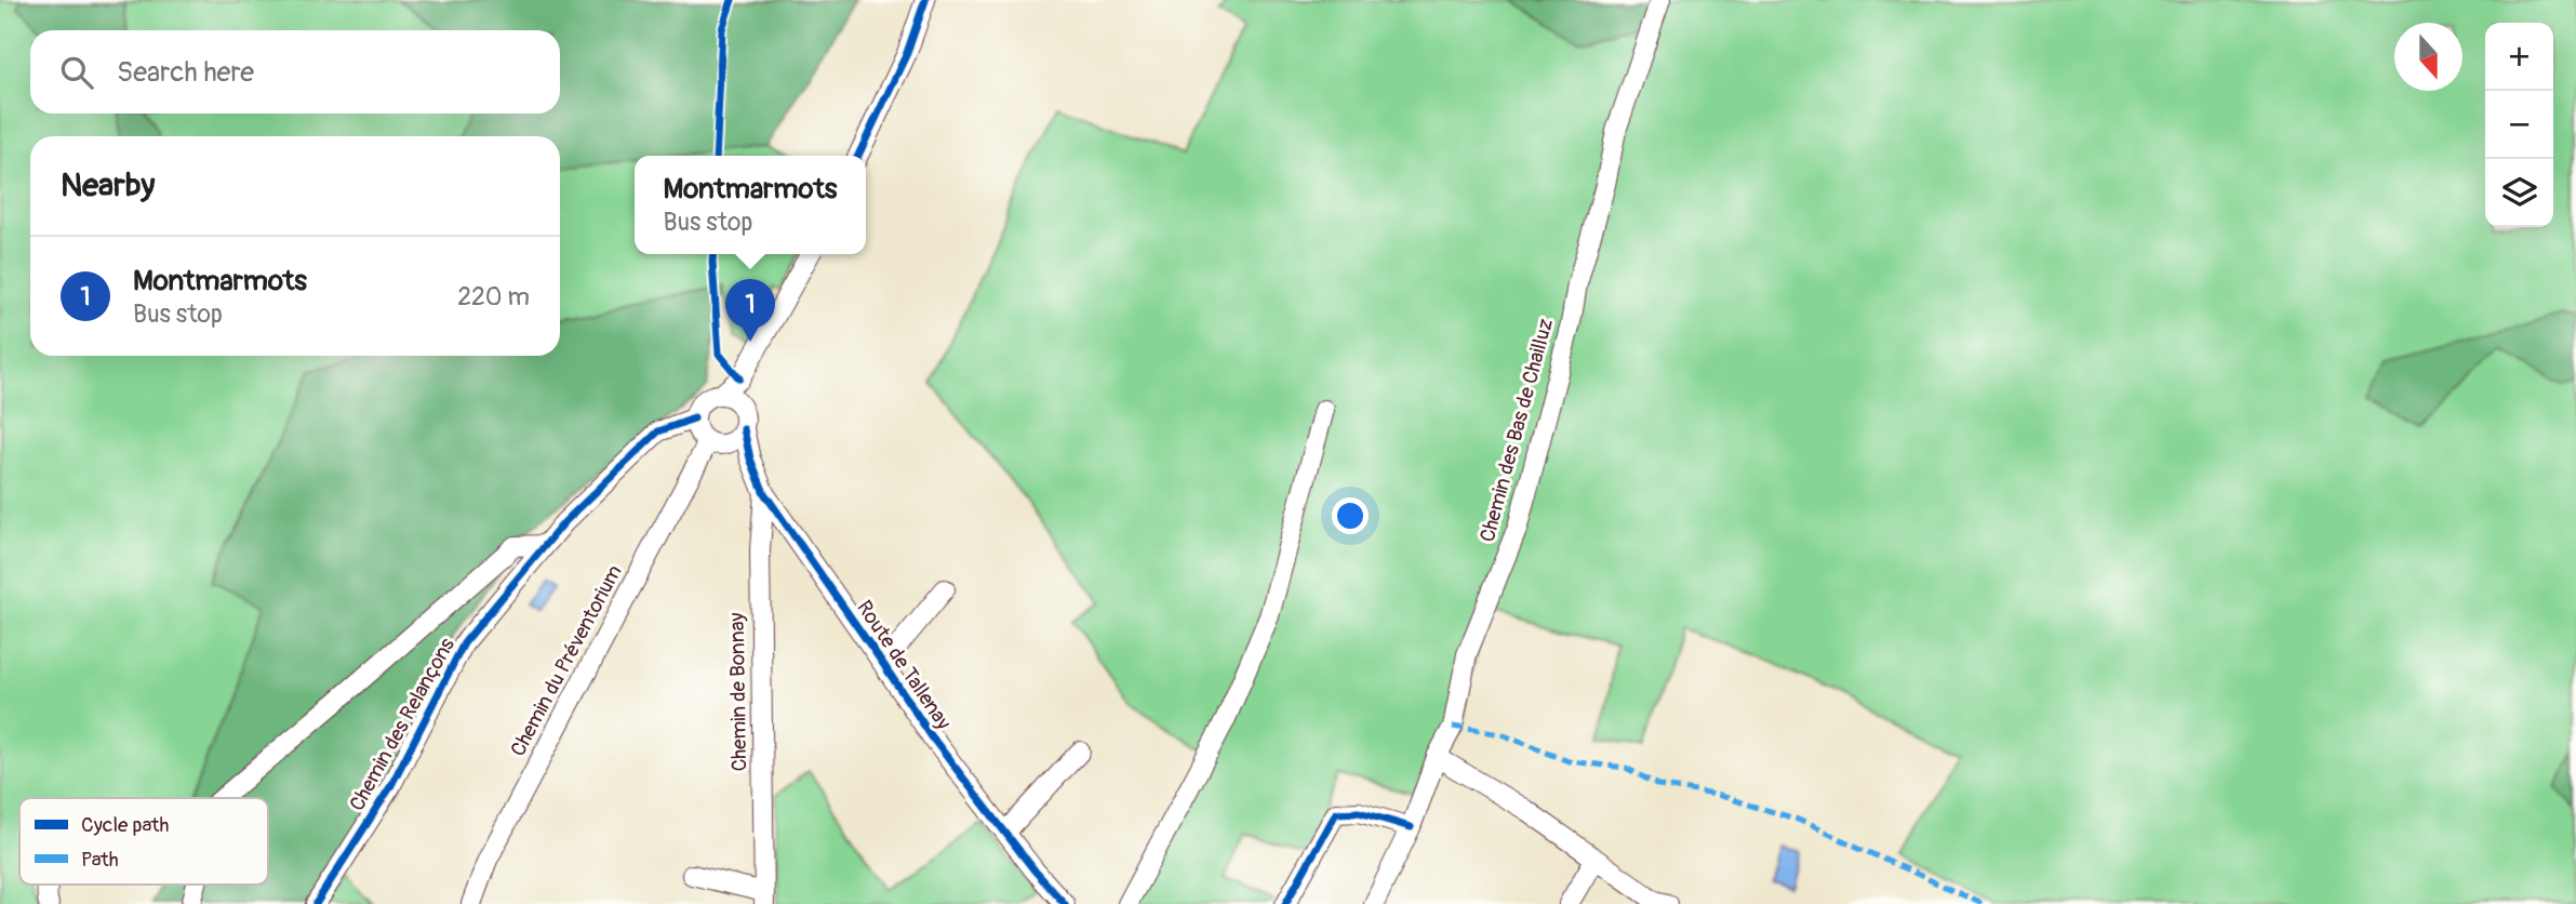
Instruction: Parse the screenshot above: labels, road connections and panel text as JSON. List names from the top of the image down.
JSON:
{
  "streets": {
    "street": [
      "Chemin des Bas de Chailluz",
      "Chemin du Préventorium",
      "Route de Tallenay",
      "Chemin de Bonnay",
      "Chemin des Relançons"
    ]
  },
  "crossings": [
    ["Chemin du Préventorium", "Route de Tallenay"],
    ["Chemin du Préventorium", "Chemin des Relançons"],
    ["Route de Tallenay", "Chemin de Bonnay"],
    ["Route de Tallenay", "Chemin des Relançons"]
  ],
  "legend": ["Cycle path", "Path"],
  "north": "bottom",
  "page": {
    "map_buttons": ["+", "−"],
    "search": "Search here",
    "heading": "Nearby",
    "popup": ["Montmarmots", "Bus stop"],
    "list": [
      {
        "mark": "1",
        "name": "Montmarmots",
        "note": "Bus stop",
        "value": "220 m"
      }
    ],
    "pins": "1"
  }
}
